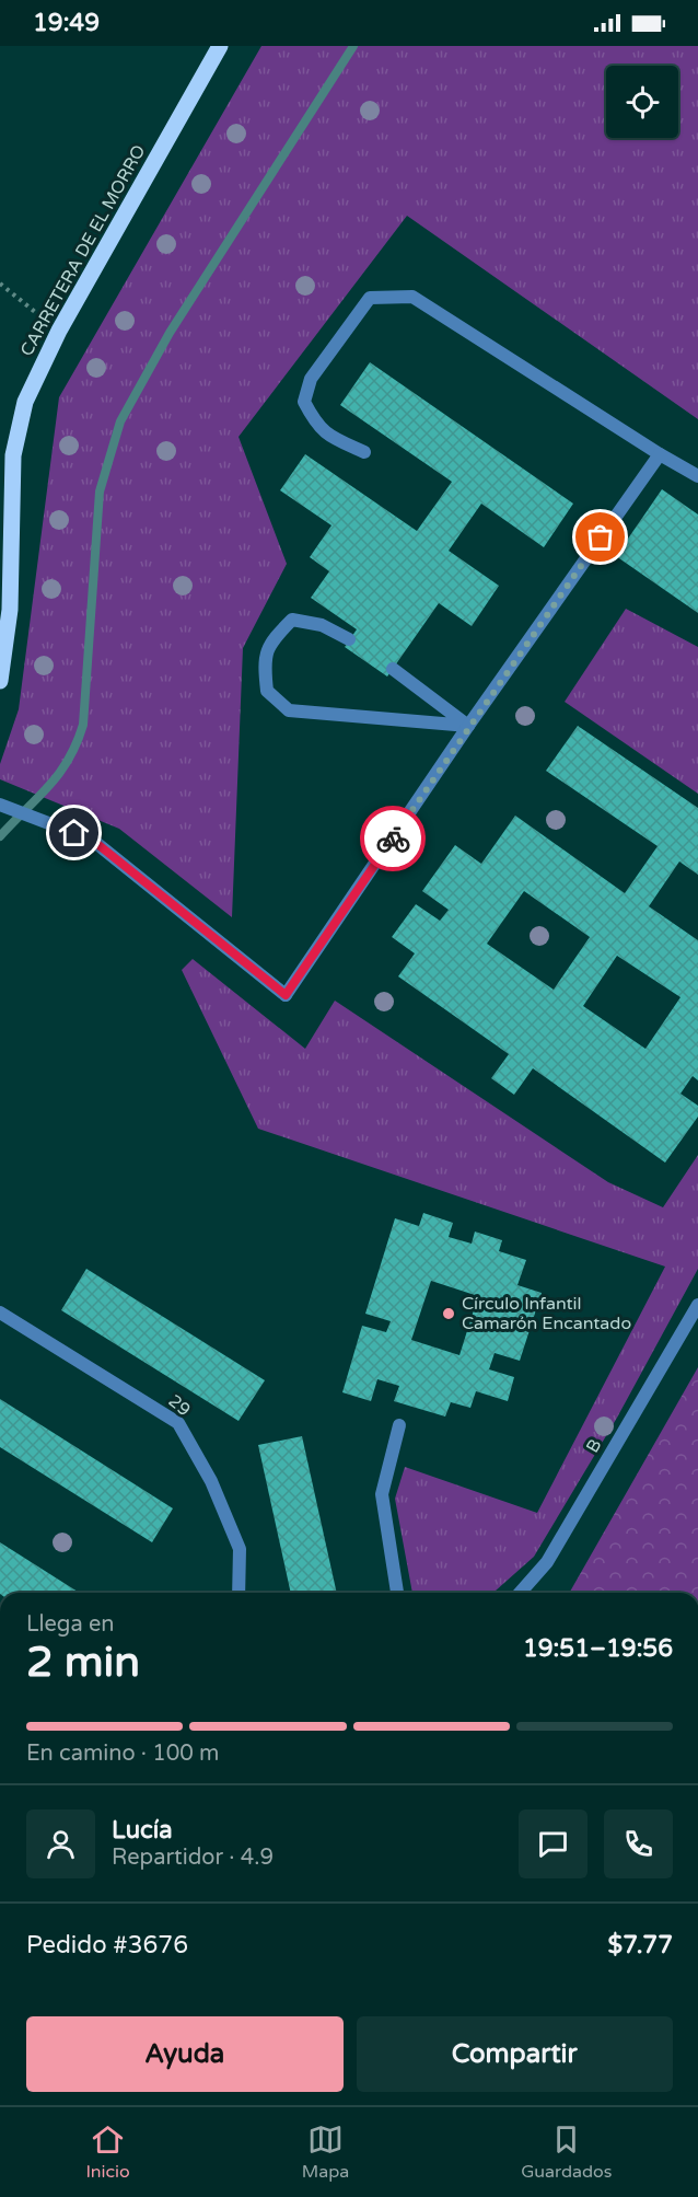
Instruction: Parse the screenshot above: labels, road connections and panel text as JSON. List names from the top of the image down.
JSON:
{
  "streets": {
    "main road": ["CARRETERA DE EL MORRO"],
    "street": ["29", "B"]
  },
  "places": ["Círculo Infantil Camarón Encantado"],
  "page": {
    "status": "19:49",
    "heading": ["2 min", "Llega en", "19:51–19:56"],
    "panel": [
      "Lucía",
      "Repartidor · 4.9",
      "Pedido #3676",
      "$7.77"
    ],
    "bar": "En camino · 100 m",
    "buttons": ["Ayuda", "Compartir"],
    "tabs": ["Inicio", "Mapa", "Guardados"]
  }
}
